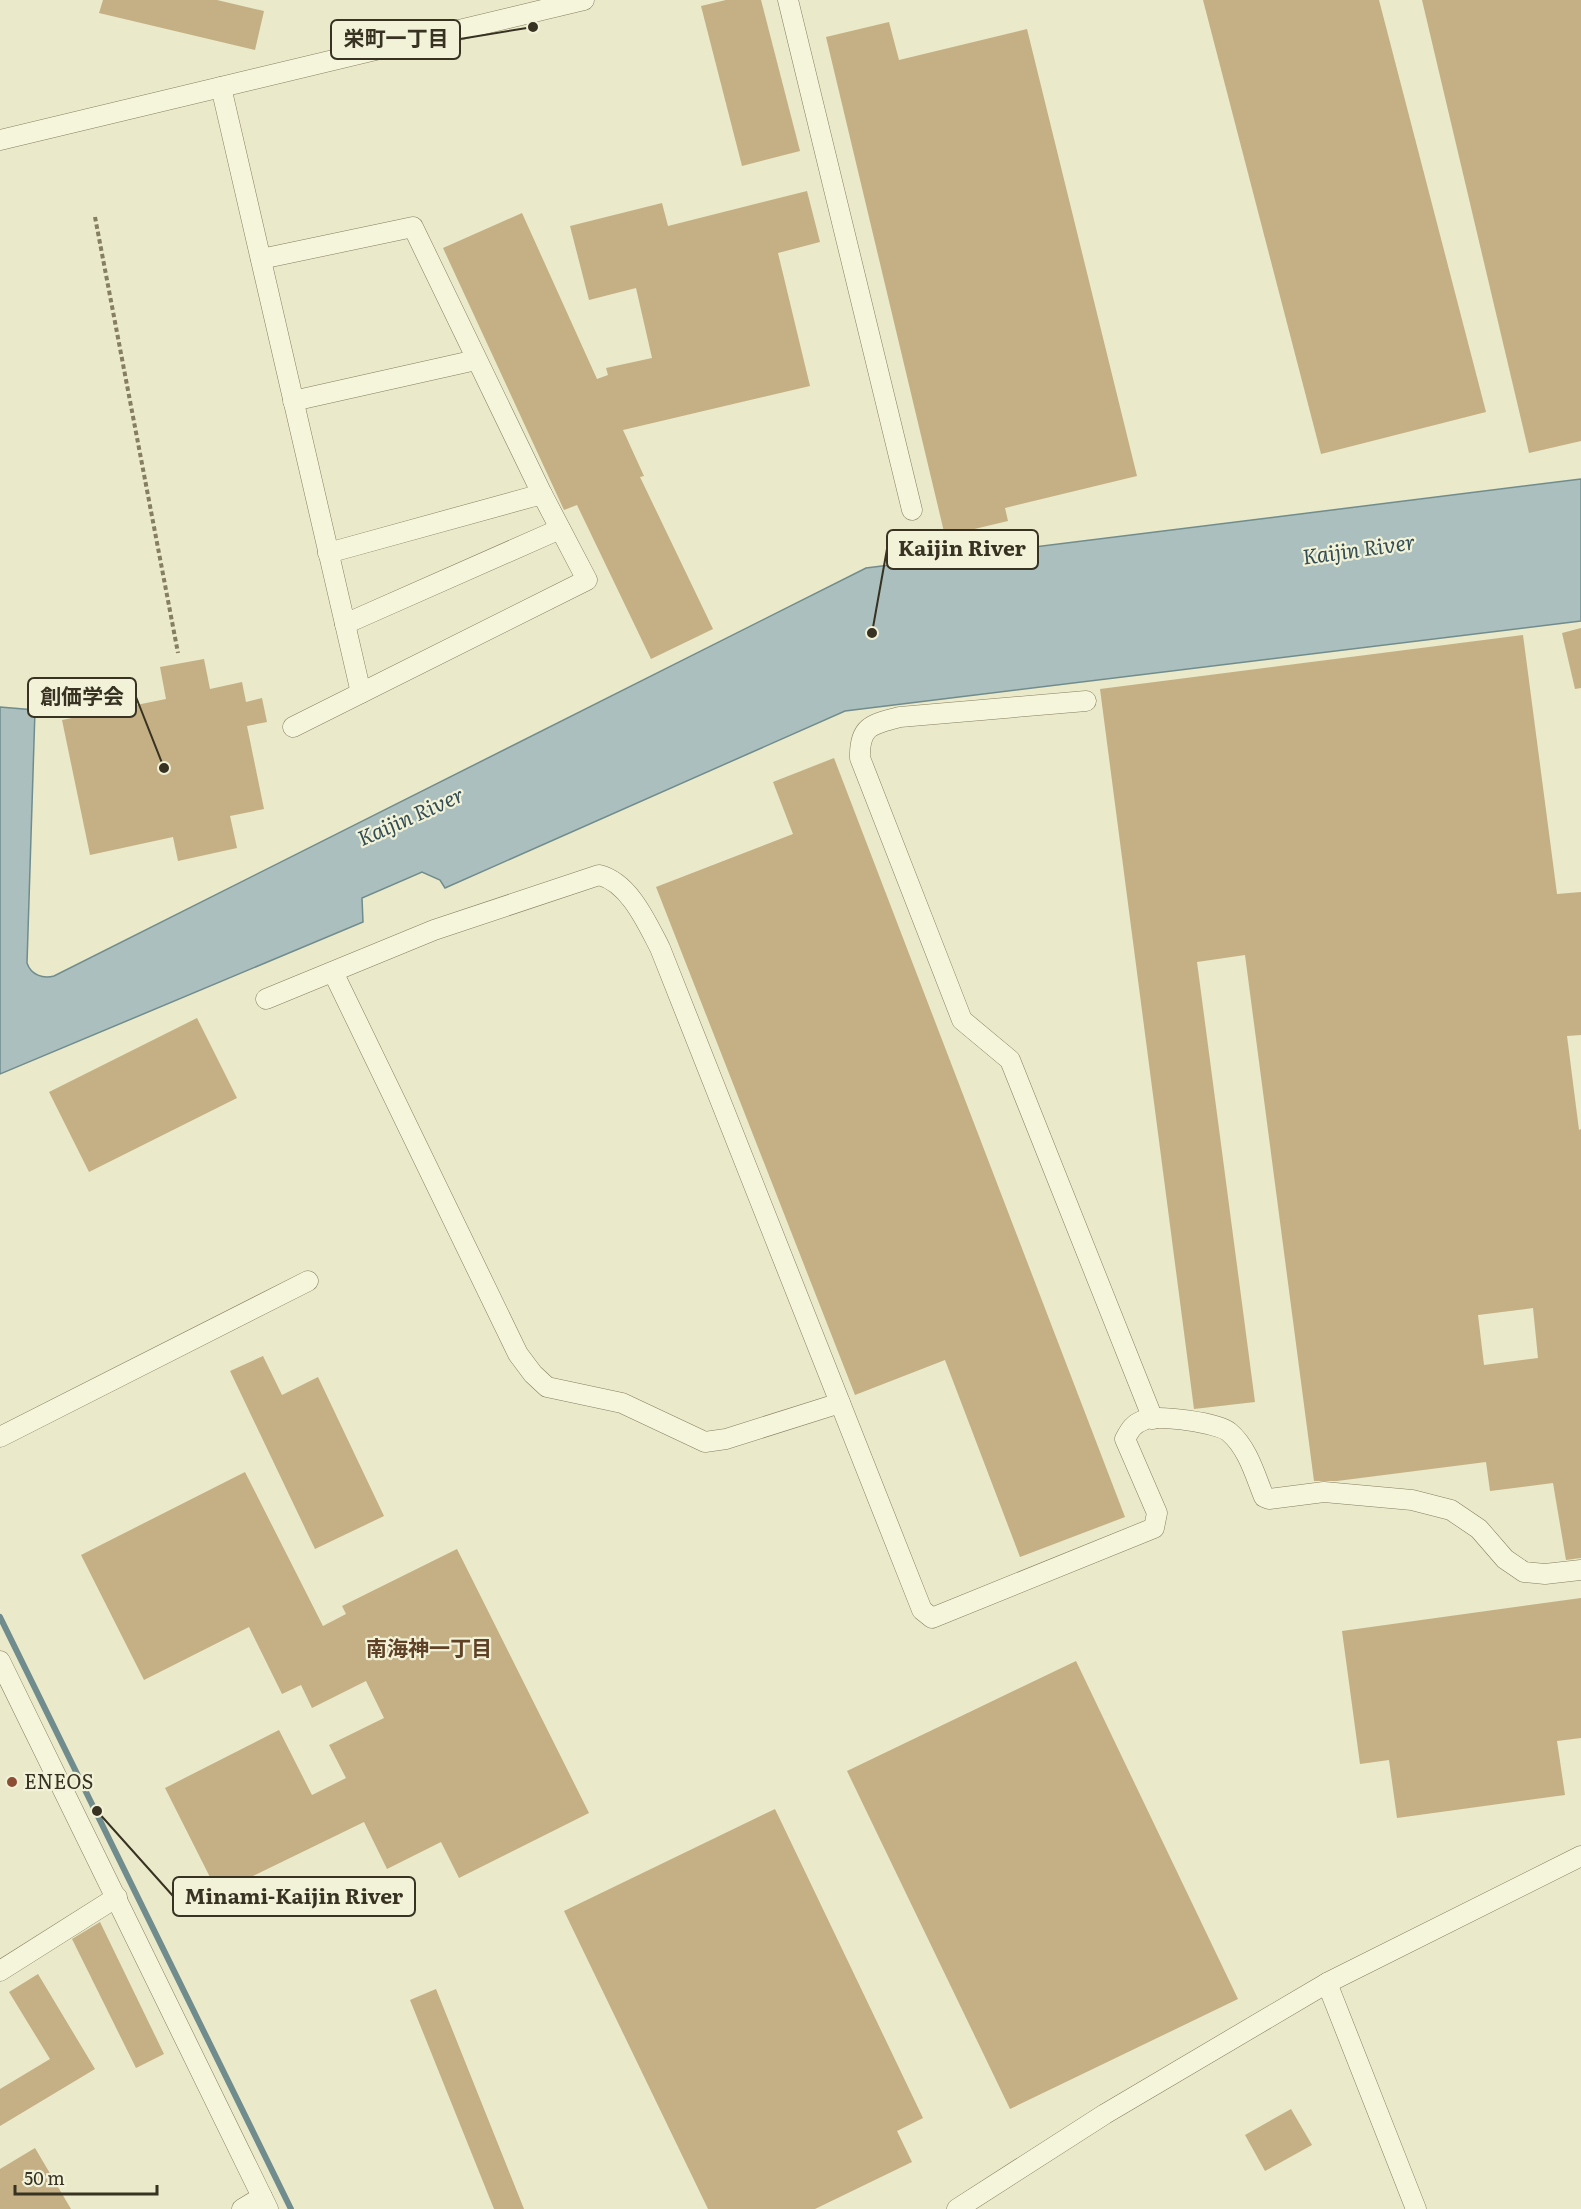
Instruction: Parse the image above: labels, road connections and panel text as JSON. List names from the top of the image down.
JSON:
{
  "districts": ["南海神一丁目"],
  "water": ["Kaijin River"],
  "places": [
    "栄町一丁目",
    "Kaijin River",
    "創価学会",
    "ENEOS",
    "Minami-Kaijin River"
  ],
  "scale_bar": "50 m"
}
